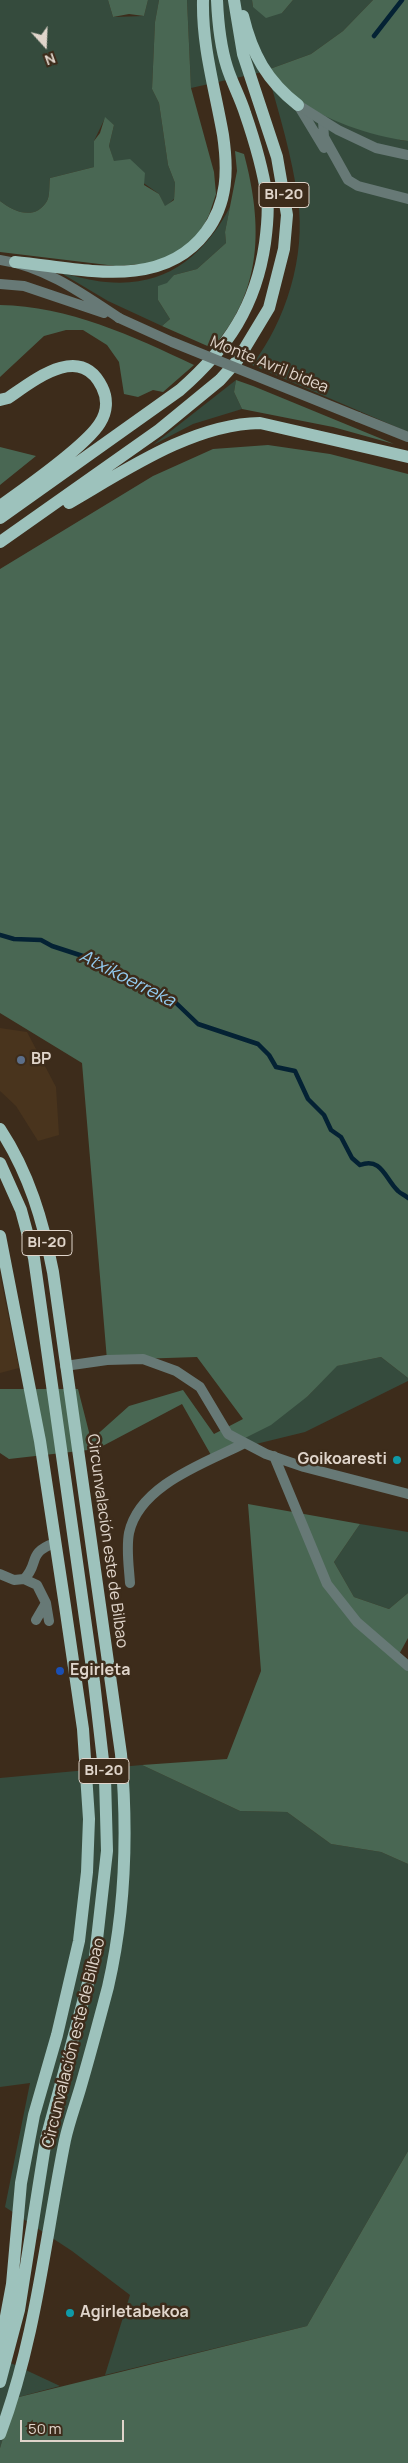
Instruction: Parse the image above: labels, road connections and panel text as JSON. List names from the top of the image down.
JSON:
{
  "streets": {
    "main road": ["BI-20", "Circunvalación este de Bilbao"],
    "street": ["Monte Avril bidea"]
  },
  "water": ["Atxikoerreka"],
  "places": [
    "BP",
    "Goikoaresti",
    "Egirleta",
    "Agirletabekoa"
  ],
  "scale_bar": "50 m",
  "north": "bottom"
}
